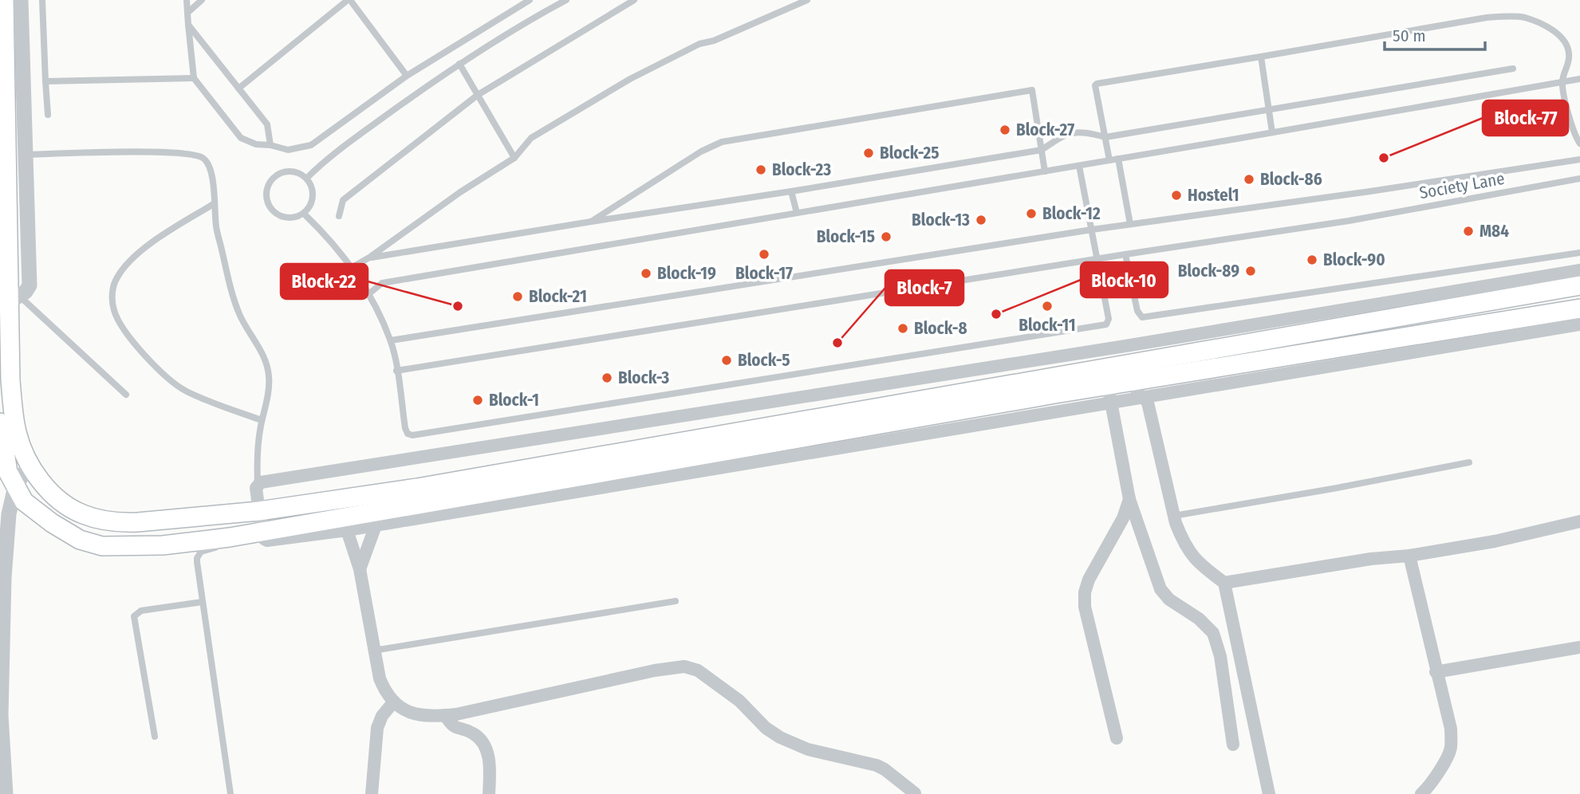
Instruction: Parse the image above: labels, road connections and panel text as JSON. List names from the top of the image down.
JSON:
{
  "streets": {
    "lane": ["Society Lane"]
  },
  "places": [
    "Block-27",
    "Block-25",
    "Block-77",
    "Block-23",
    "Block-86",
    "Hostel1",
    "Block-12",
    "Block-13",
    "M84",
    "Block-15",
    "Block-17",
    "Block-90",
    "Block-89",
    "Block-19",
    "Block-21",
    "Block-22",
    "Block-11",
    "Block-10",
    "Block-8",
    "Block-7",
    "Block-5",
    "Block-3",
    "Block-1"
  ],
  "scale_bar": "50 m"
}
